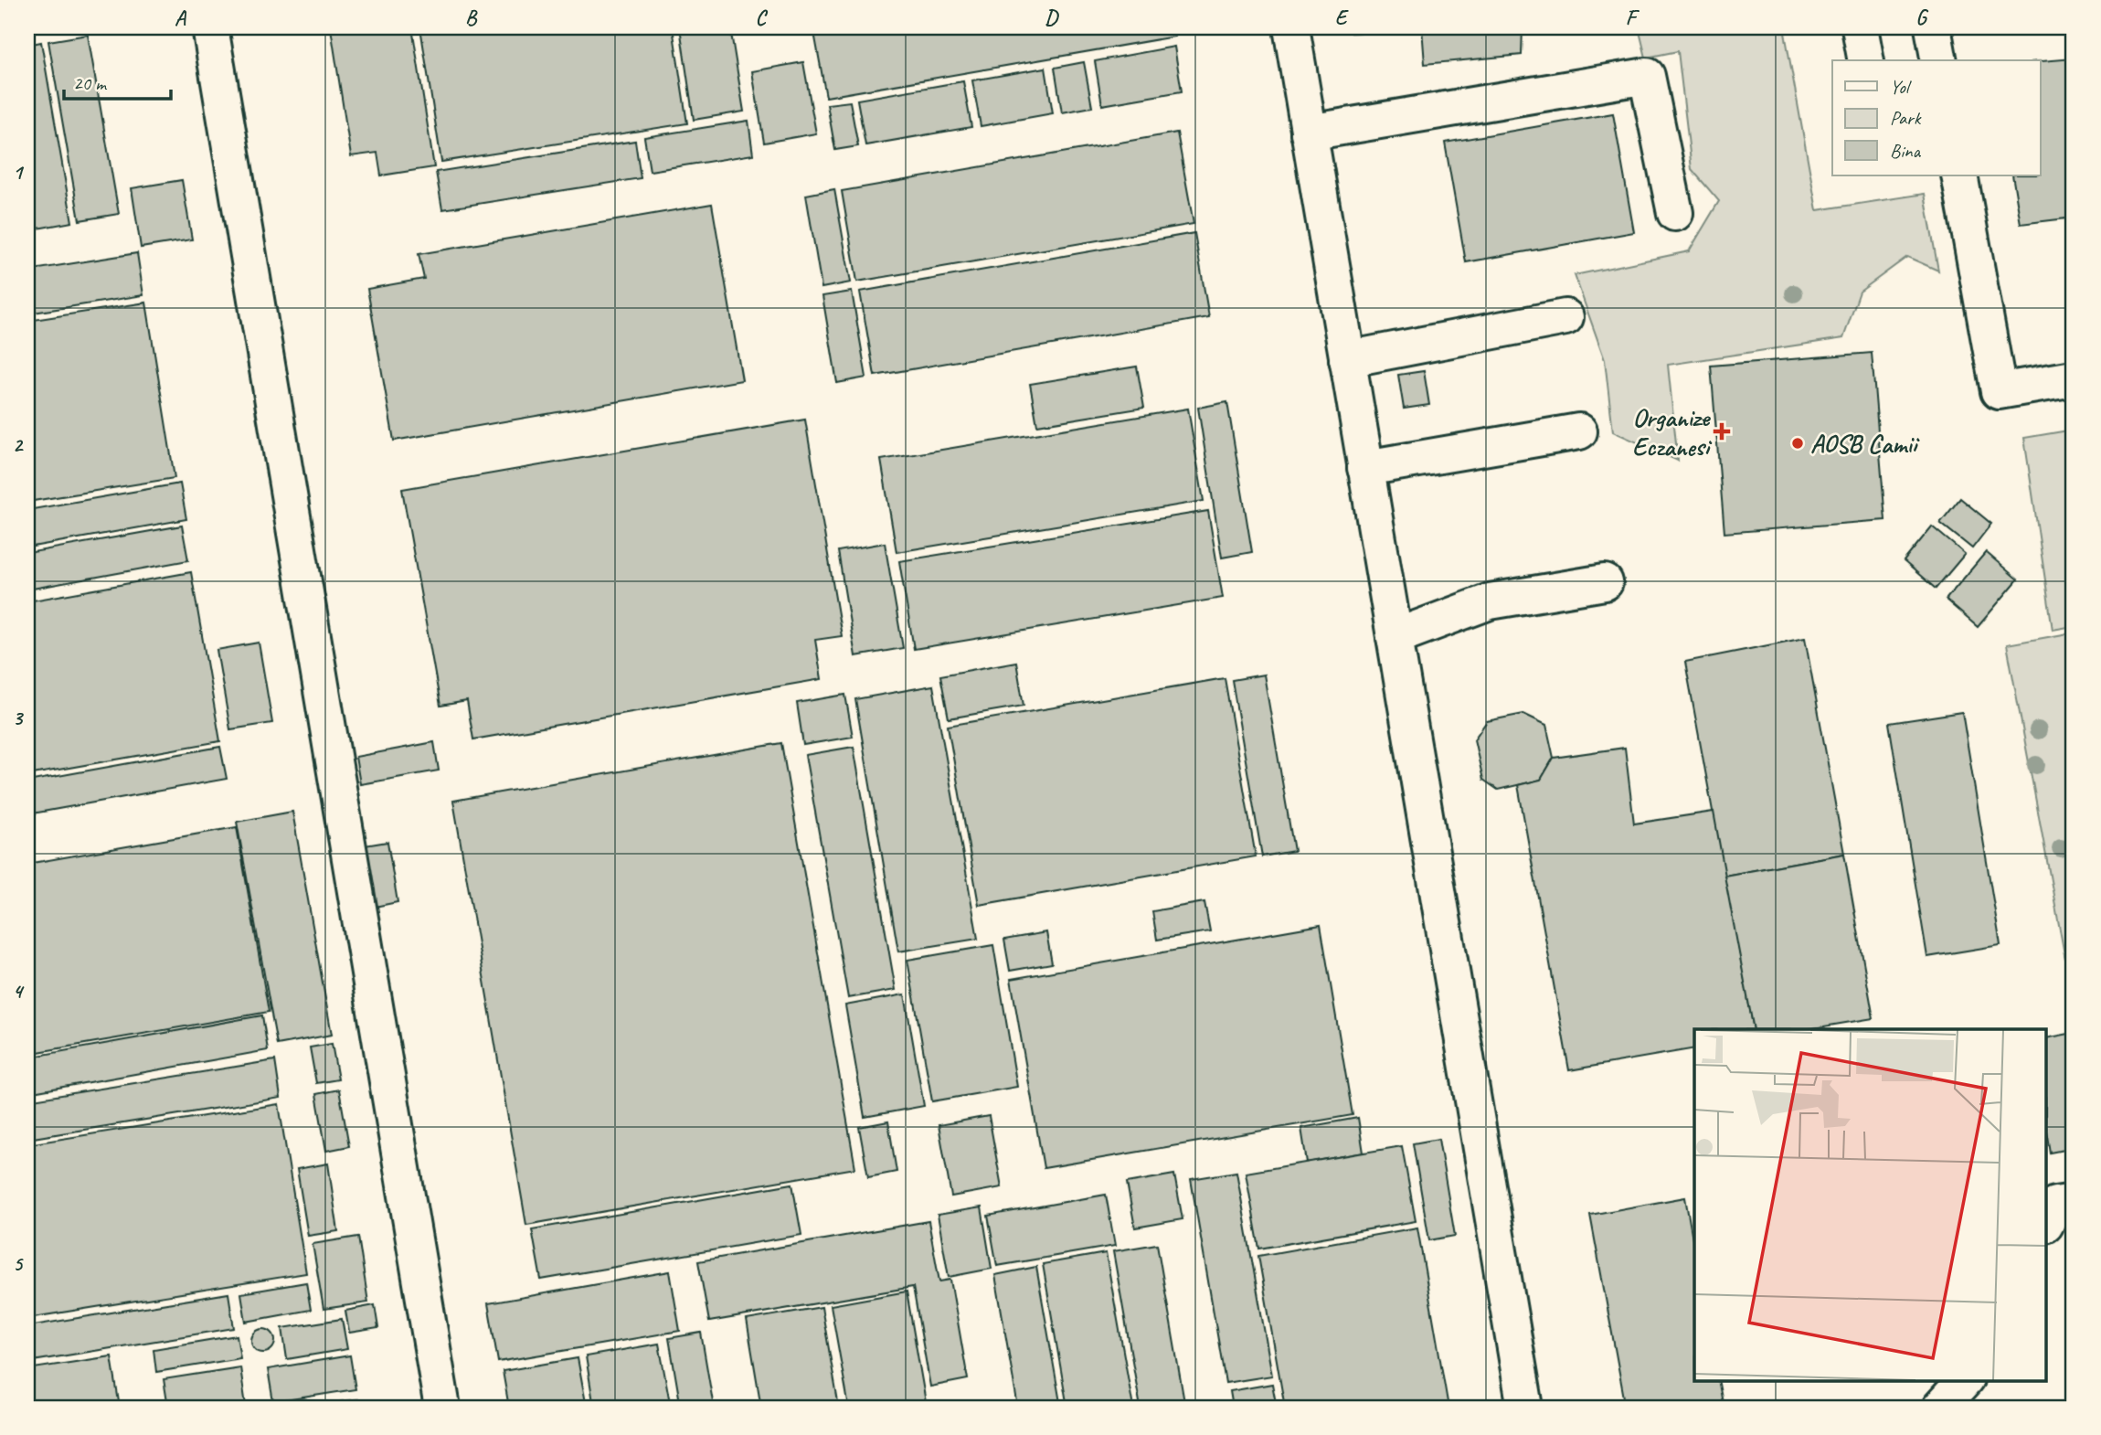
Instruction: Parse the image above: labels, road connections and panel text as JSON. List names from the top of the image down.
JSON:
{
  "places": {
    "health": ["Organize Eczanesi"],
    "other": ["AOSB Camii"]
  },
  "legend": ["Yol", "Park", "Bina"],
  "scale_bar": "20 m",
  "grid": {
    "columns": [
      "A",
      "B",
      "C",
      "D",
      "E",
      "F",
      "G"
    ],
    "rows": [
      "1",
      "2",
      "3",
      "4",
      "5"
    ]
  }
}
